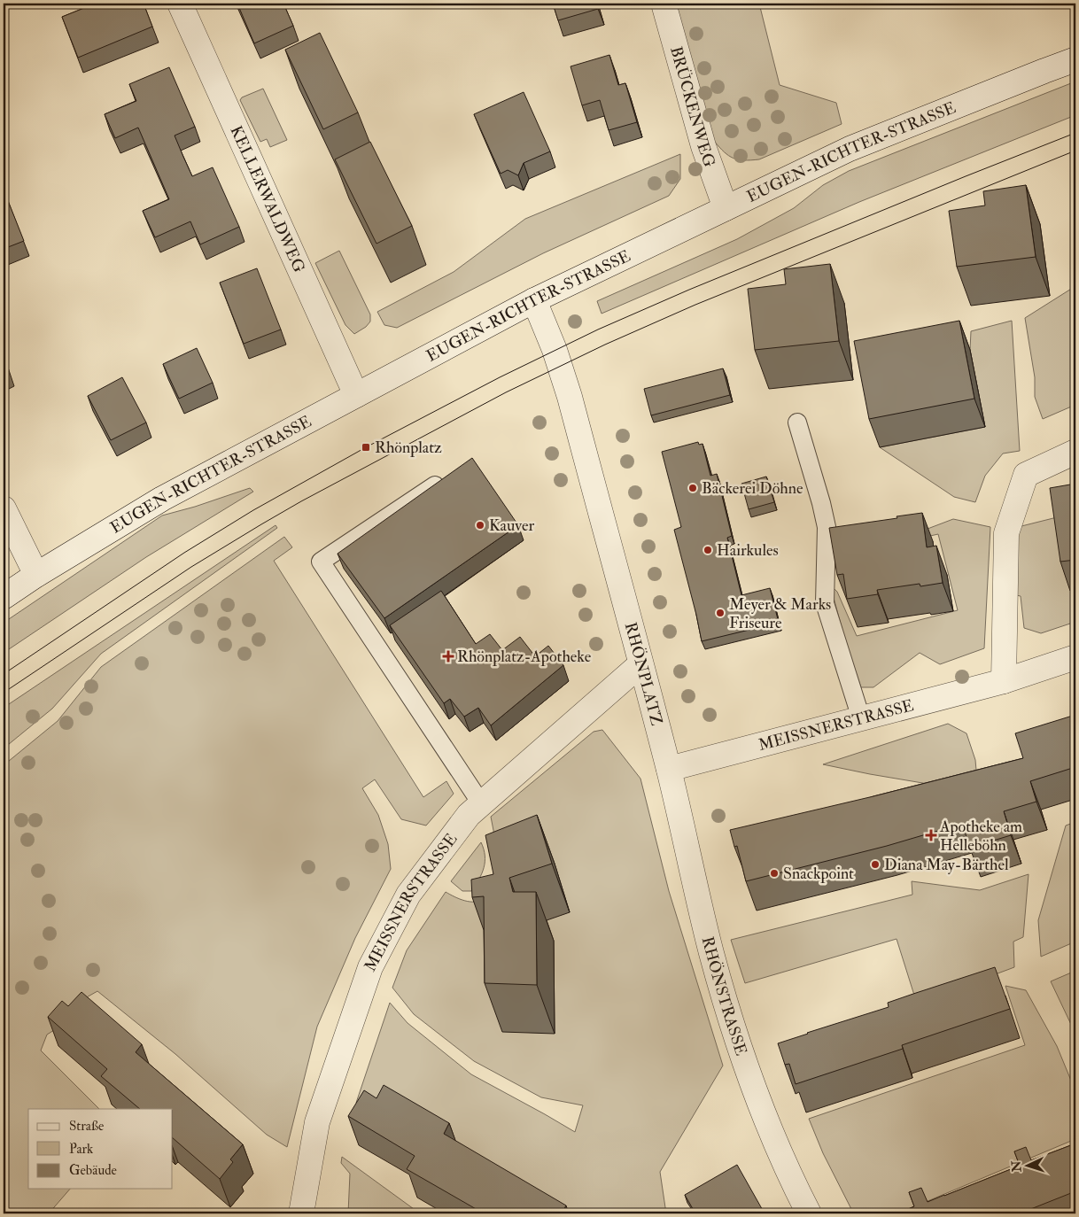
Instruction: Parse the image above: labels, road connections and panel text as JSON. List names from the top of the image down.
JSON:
{
  "streets": {
    "street": [
      "BRÜCKENWEG",
      "EUGEN-RICHTER-STRASSE",
      "KELLERWALDWEG",
      "RHÖNPLATZ",
      "MEISSNERSTRASSE",
      "RHÖNSTRASSE"
    ]
  },
  "crossings": [
    ["BRÜCKENWEG", "EUGEN-RICHTER-STRASSE"],
    ["EUGEN-RICHTER-STRASSE", "KELLERWALDWEG"],
    ["EUGEN-RICHTER-STRASSE", "RHÖNPLATZ"],
    ["RHÖNPLATZ", "MEISSNERSTRASSE"],
    ["RHÖNPLATZ", "RHÖNSTRASSE"],
    ["MEISSNERSTRASSE", "RHÖNSTRASSE"]
  ],
  "places": {
    "transit": ["Rhönplatz"],
    "other": [
      "Bäckerei Döhne",
      "Kauver",
      "Hairkules",
      "Meyer & Marks Friseure",
      "Diana May-Bärthel",
      "Snackpoint"
    ],
    "health": ["Rhönplatz-Apotheke", "Apotheke am Helleböhn"]
  },
  "legend": ["Straße", "Park", "Gebäude"],
  "north": "left"
}
